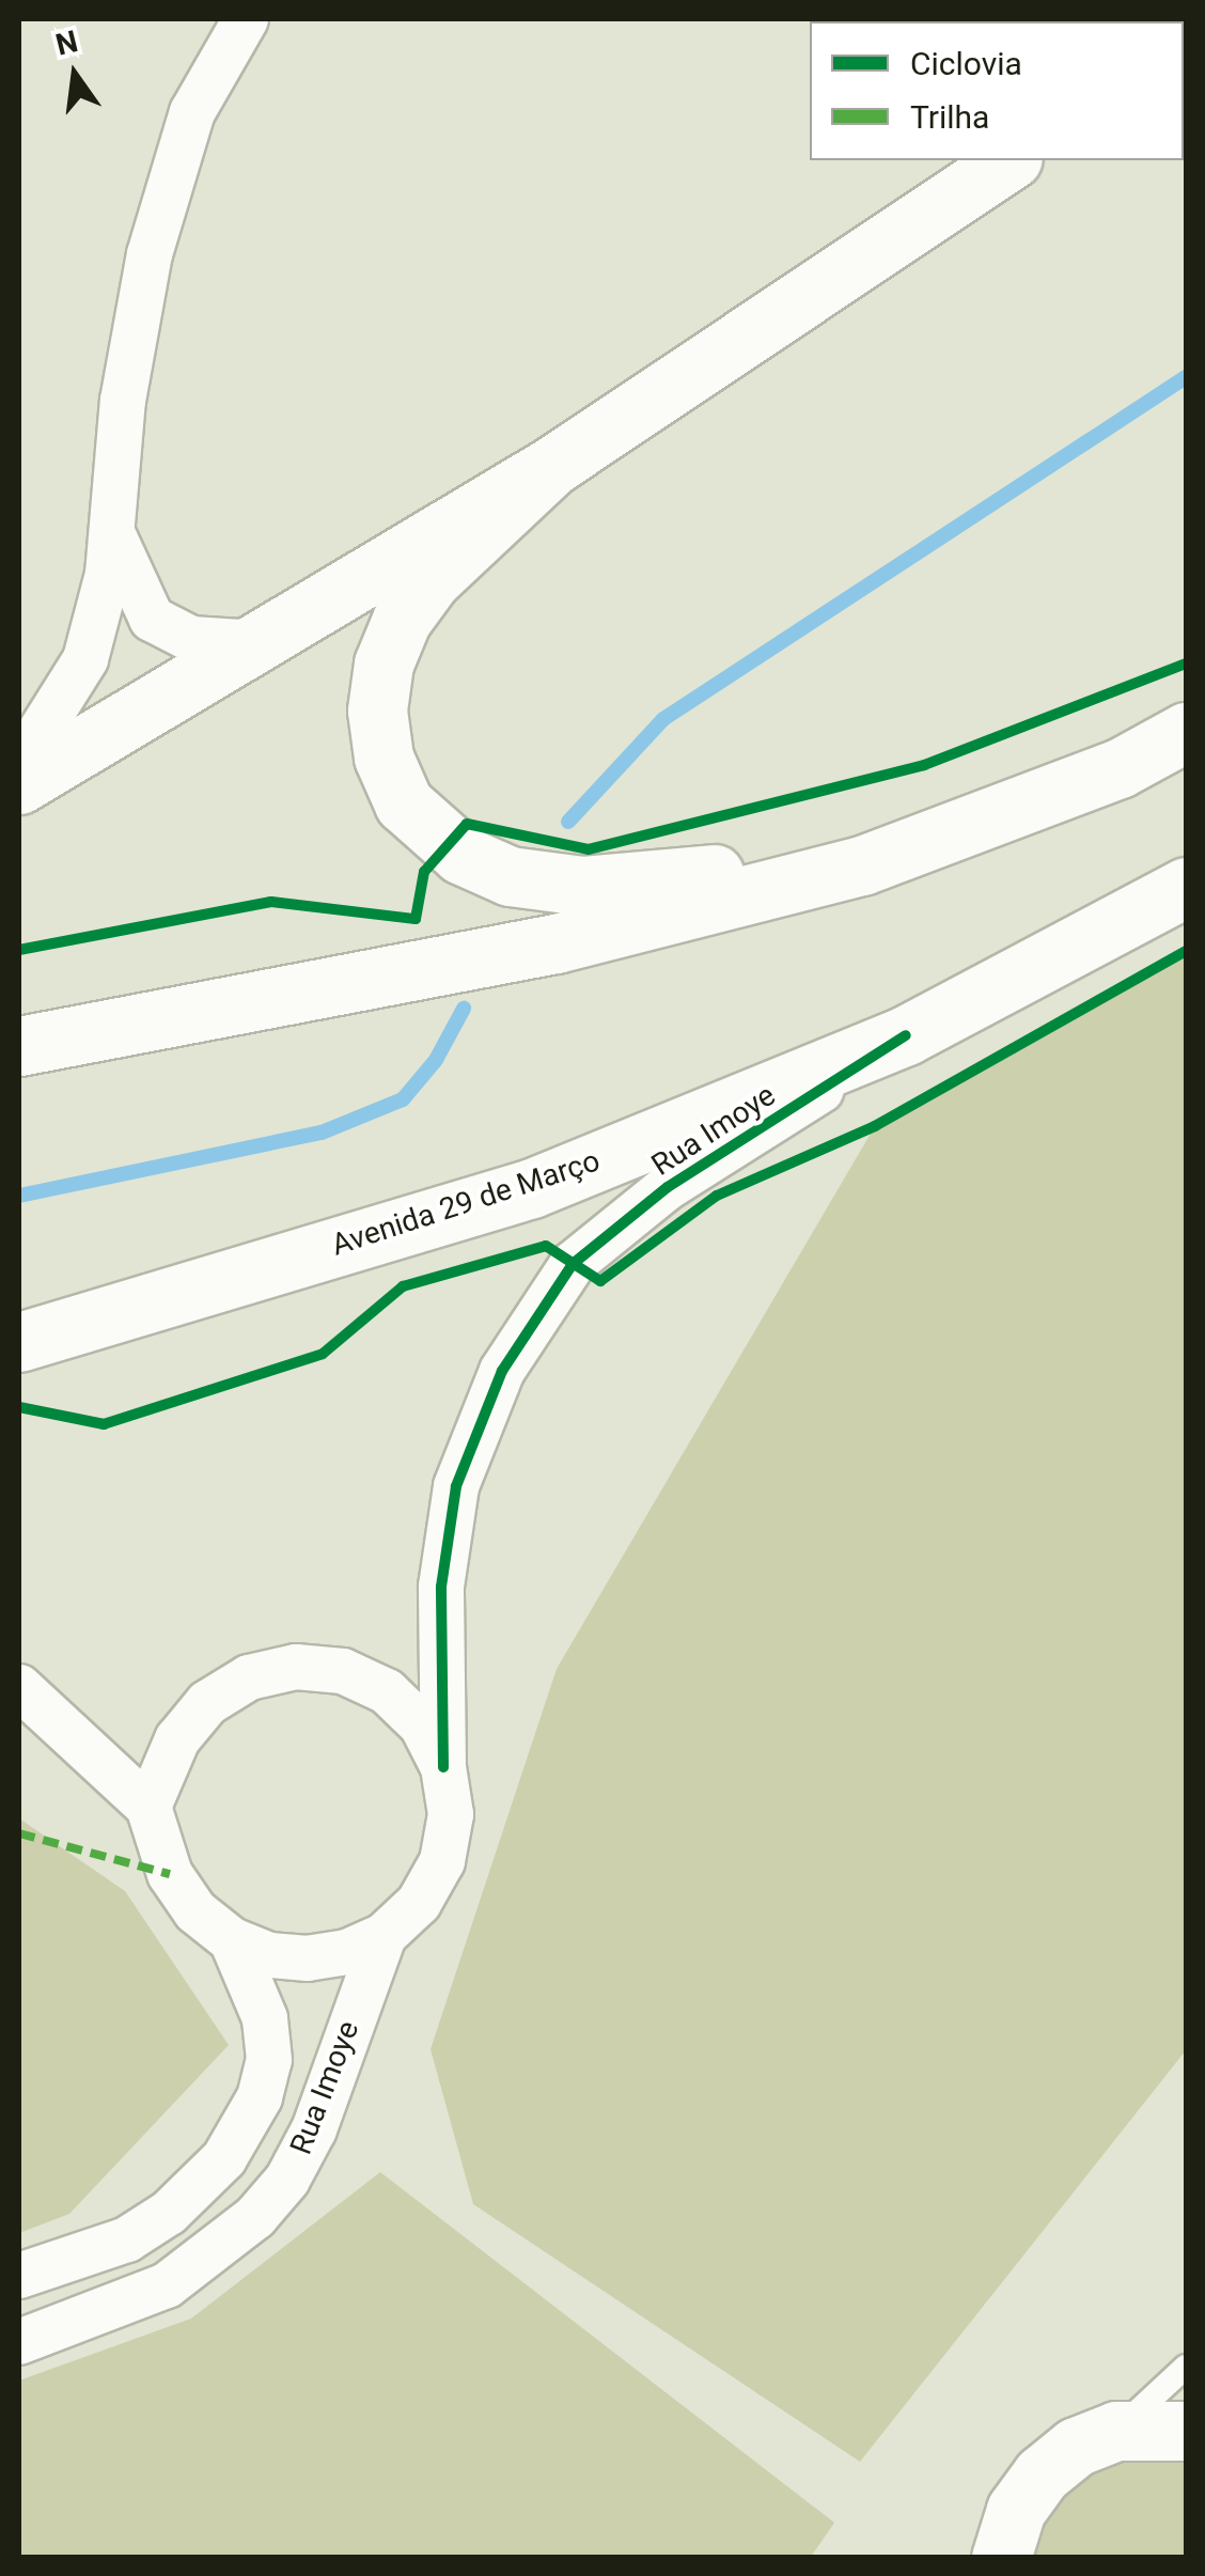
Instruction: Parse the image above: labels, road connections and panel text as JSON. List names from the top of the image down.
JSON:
{
  "streets": {
    "main road": ["Avenida 29 de Março"],
    "street": ["Rua Imoye"]
  },
  "crossings": [
    ["Rua Imoye", "Avenida 29 de Março"]
  ],
  "legend": ["Ciclovia", "Trilha"],
  "north": "top"
}
